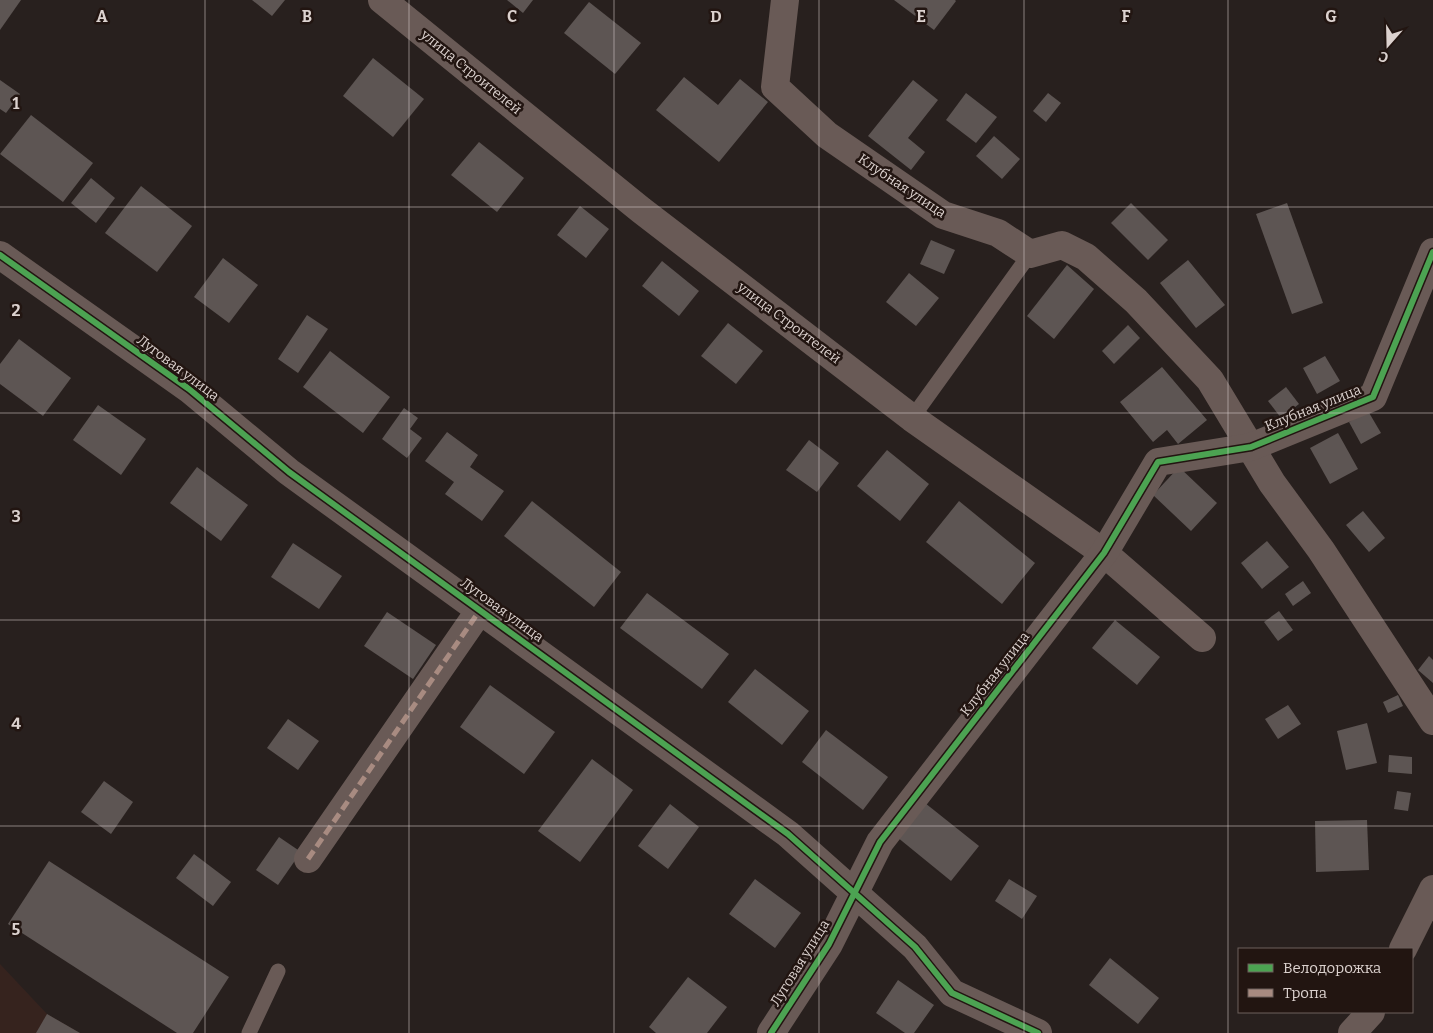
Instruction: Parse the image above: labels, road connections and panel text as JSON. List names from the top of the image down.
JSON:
{
  "streets": {
    "street": ["улица Строителей", "Клубная улица", "Луговая улица"]
  },
  "crossings": [
    ["улица Строителей", "Клубная улица"],
    ["Клубная улица", "Луговая улица"]
  ],
  "legend": ["Велодорожка", "Тропа"],
  "north": "bottom",
  "grid": {
    "columns": [
      "A",
      "B",
      "C",
      "D",
      "E",
      "F",
      "G"
    ],
    "rows": [
      "1",
      "2",
      "3",
      "4",
      "5"
    ]
  }
}
